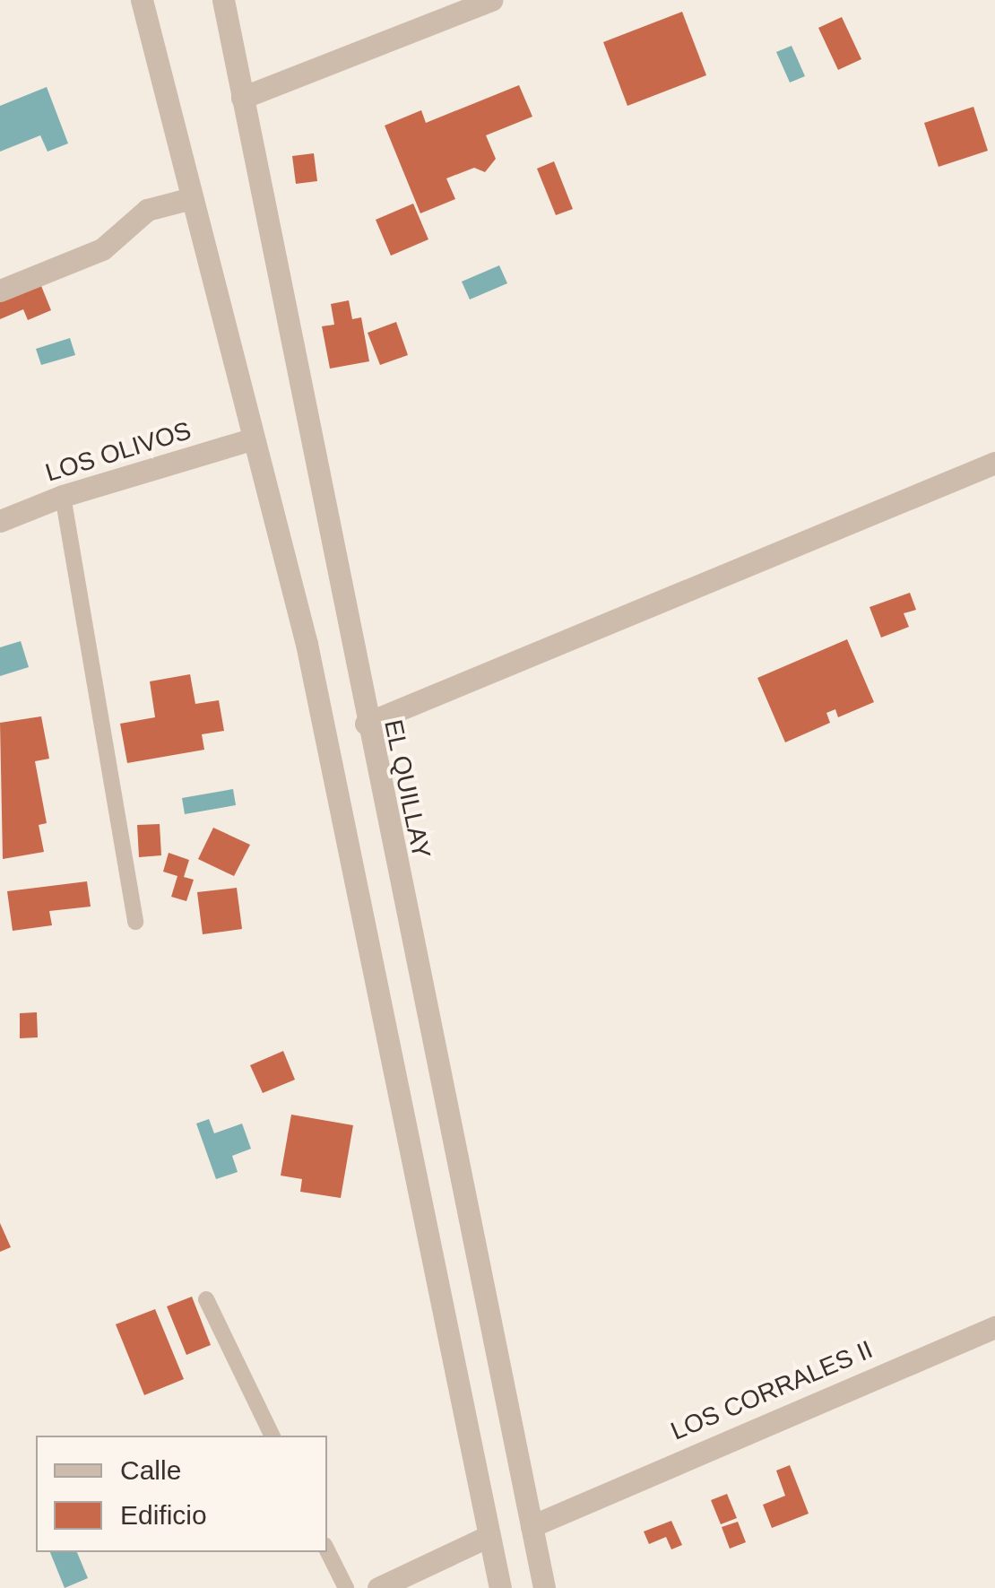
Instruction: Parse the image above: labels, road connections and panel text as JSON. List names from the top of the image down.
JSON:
{
  "streets": {
    "street": ["LOS OLIVOS", "EL QUILLAY", "LOS CORRALES II"]
  },
  "crossings": [
    ["EL QUILLAY", "LOS CORRALES II"]
  ],
  "legend": ["Calle", "Edificio"]
}
